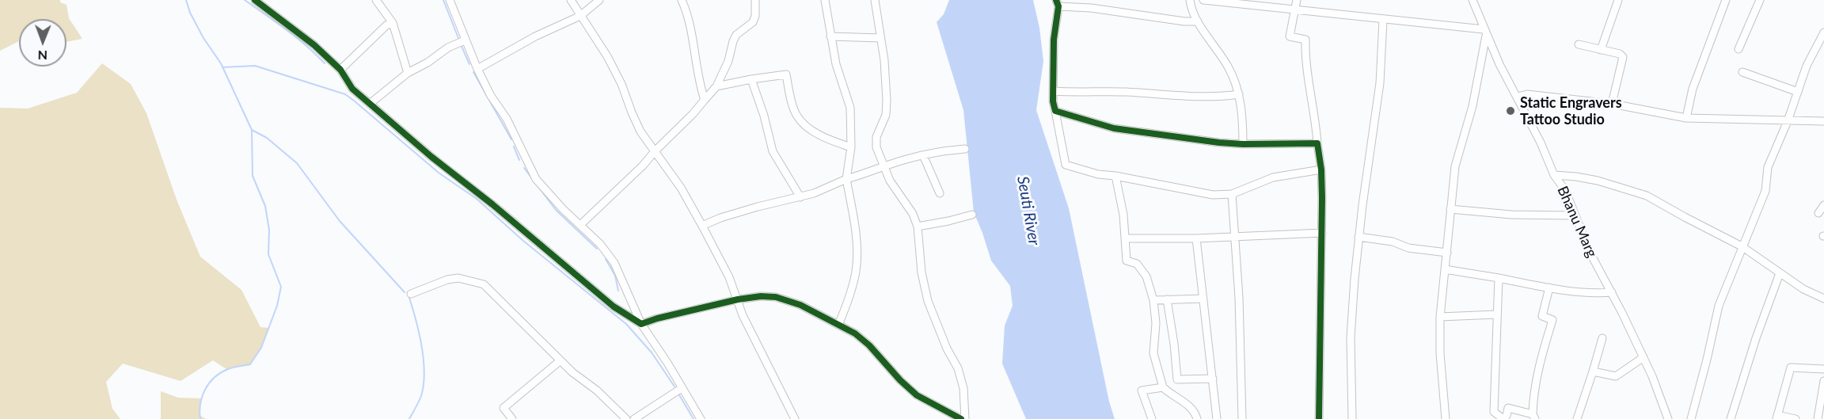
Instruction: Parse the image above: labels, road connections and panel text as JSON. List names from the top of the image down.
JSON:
{
  "streets": {
    "street": ["Bhanu Marg"]
  },
  "water": ["Seuti River"],
  "places": ["Static Engravers Tattoo Studio"],
  "north": "bottom"
}
